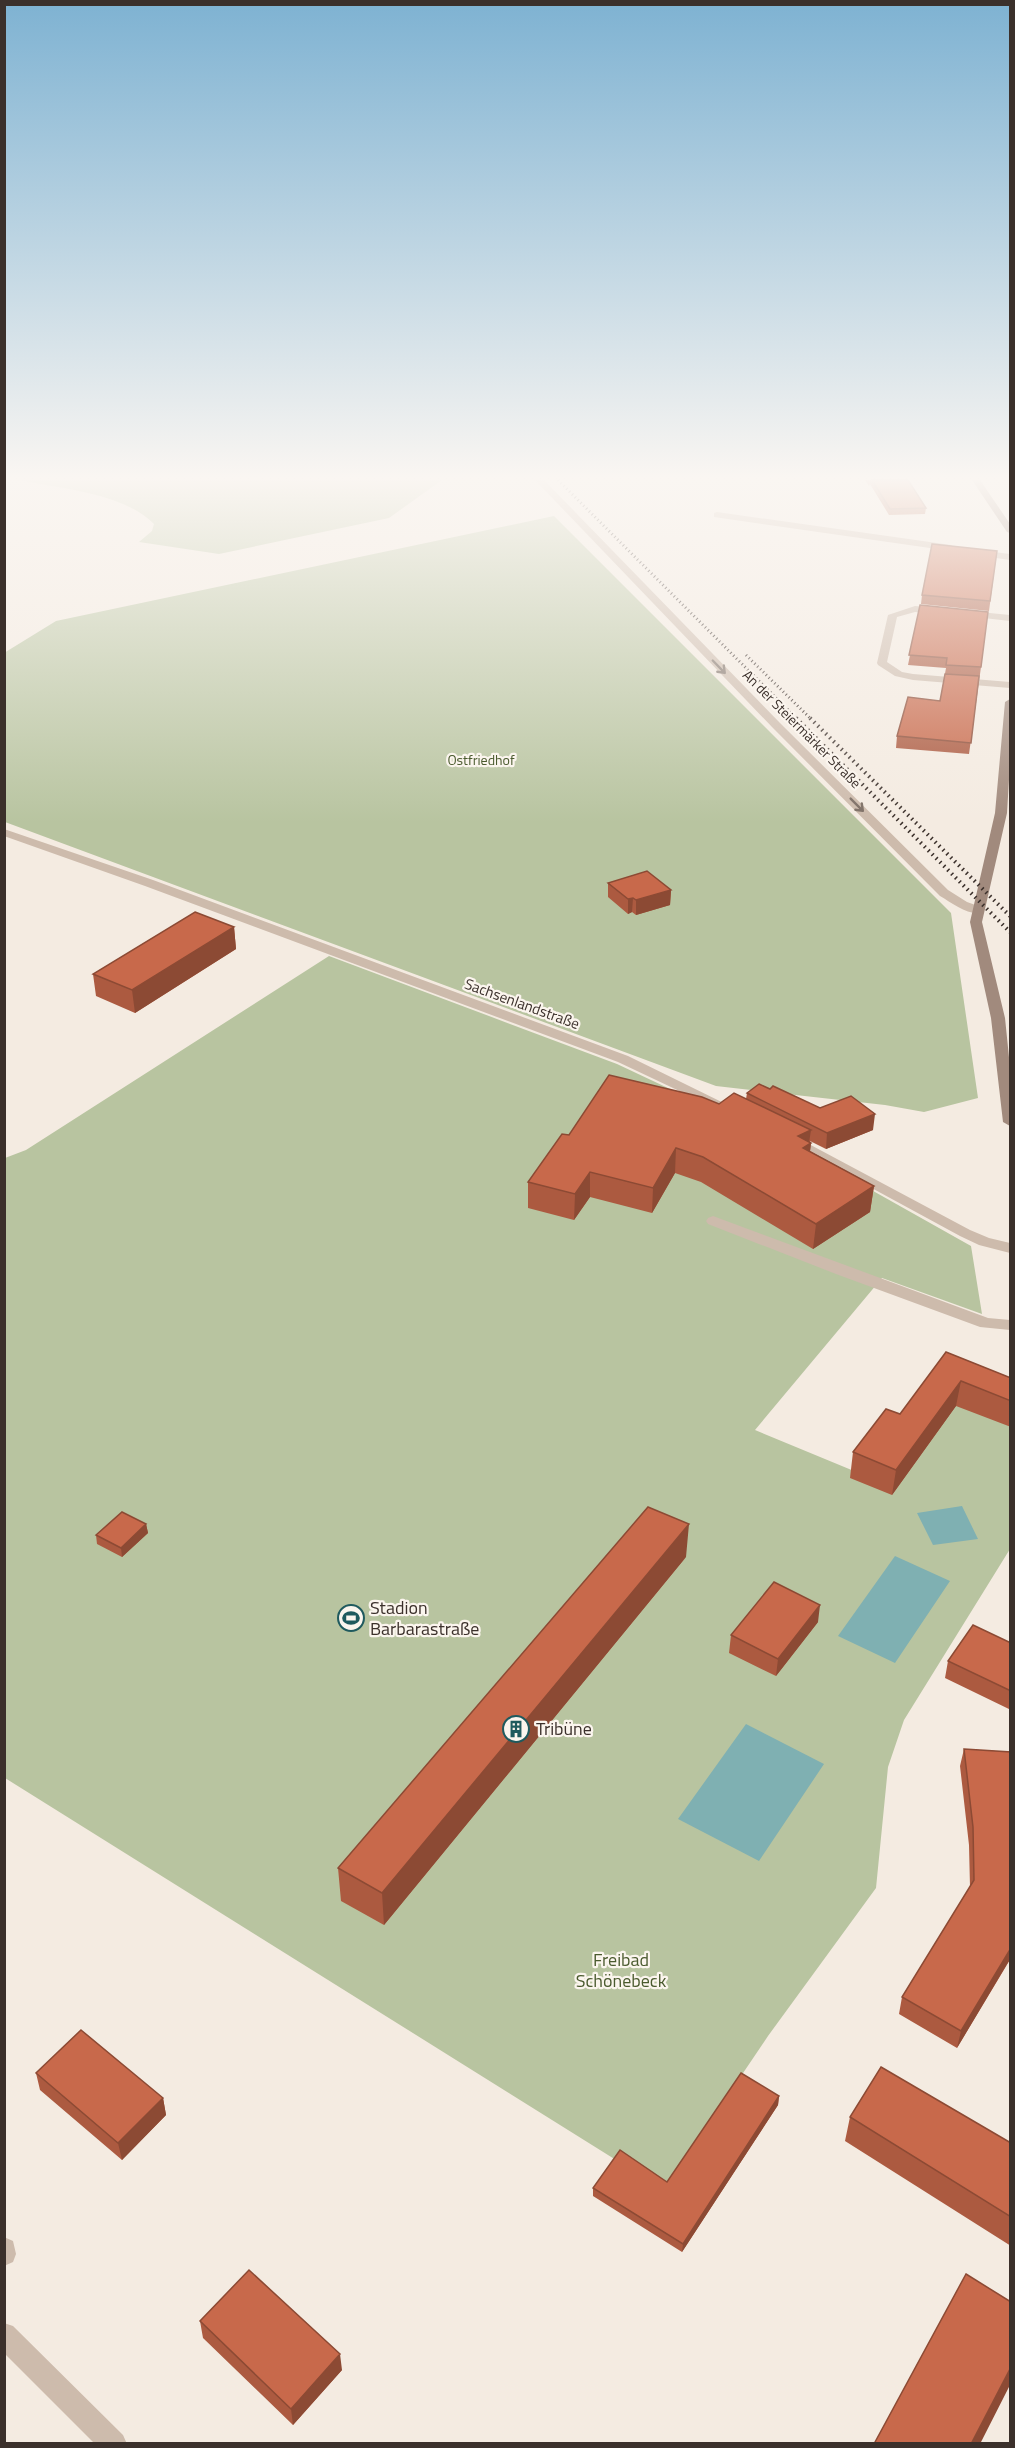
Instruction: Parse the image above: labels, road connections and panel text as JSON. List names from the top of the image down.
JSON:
{
  "streets": {
    "street": ["An der Steiermärker Straße", "Sachsenlandstraße"]
  },
  "one_way": ["An der Steiermärker Straße"],
  "parks": ["Ostfriedhof", "Freibad Schönebeck"],
  "places": {
    "sports": ["Stadion Barbarastraße"],
    "building": ["Tribüne"]
  }
}
